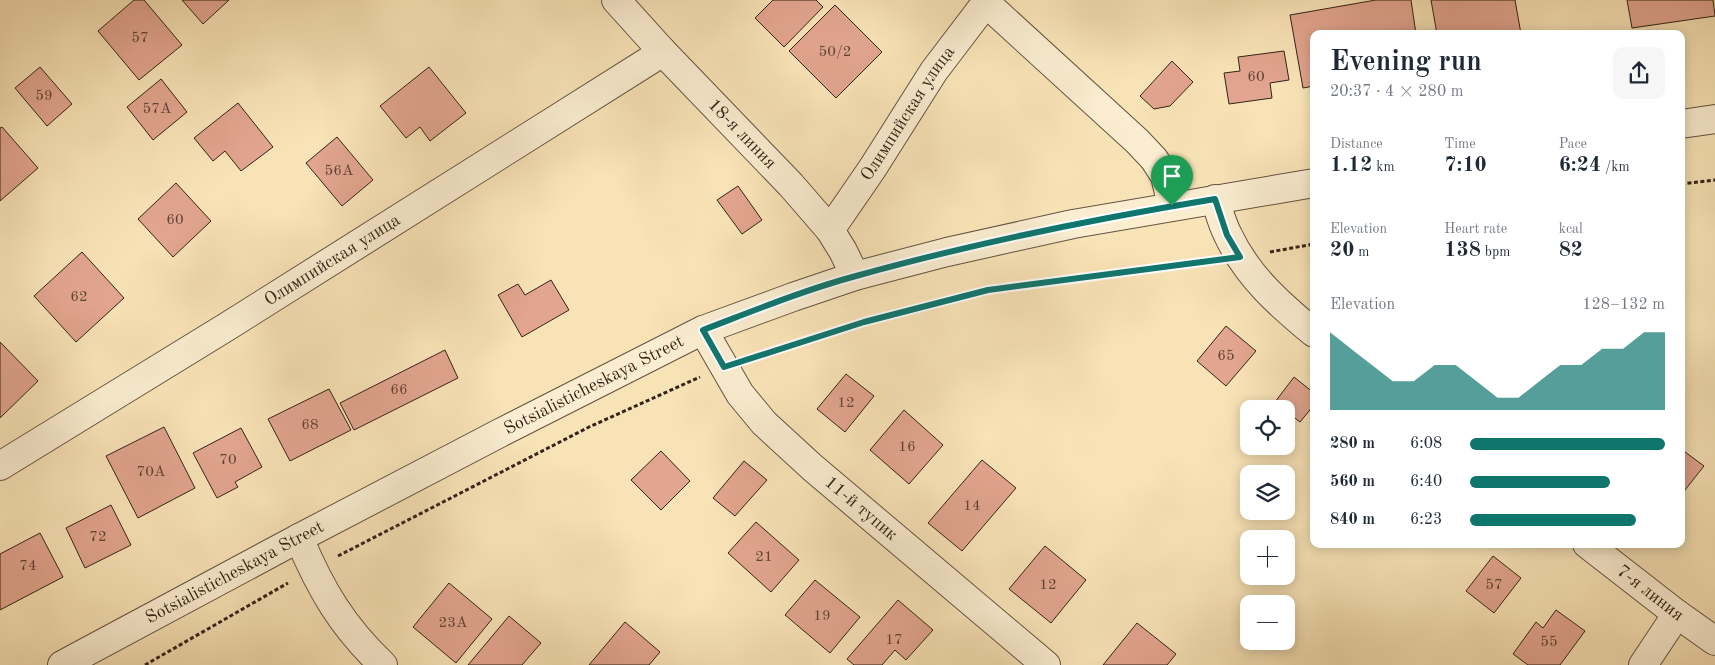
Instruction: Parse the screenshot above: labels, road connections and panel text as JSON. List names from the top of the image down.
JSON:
{
  "streets": {
    "street": [
      "Олимпийская улица",
      "18-я линия",
      "Sotsialisticheskaya Street",
      "11-й тупик",
      "7-я линия"
    ]
  },
  "crossings": [
    ["Олимпийская улица", "18-я линия"],
    ["18-я линия", "Sotsialisticheskaya Street"],
    ["Sotsialisticheskaya Street", "11-й тупик"]
  ],
  "house_numbers": [
    "57",
    "50/2",
    "60",
    "59",
    "57А",
    "56А",
    "60",
    "62",
    "65",
    "66",
    "12",
    "68",
    "16",
    "70",
    "70А",
    "14",
    "72",
    "21",
    "74",
    "12",
    "57",
    "19",
    "23А",
    "17",
    "55"
  ],
  "page": {
    "heading": ["Evening run", "20:37 · 4 × 280 m"],
    "stats": [
      ["Distance", "1.12 km"],
      ["Time", "7:10"],
      ["Pace", "6:24 /km"],
      ["Elevation", "20 m"],
      ["Heart rate", "138 bpm"],
      ["kcal", "82"]
    ],
    "chart": ["Elevation", "128–132 m"],
    "map_buttons": ["+", "−"],
    "list": [
      {
        "name": "280 m",
        "note": "6:08"
      },
      {
        "name": "560 m",
        "note": "6:40"
      },
      {
        "name": "840 m",
        "note": "6:23"
      }
    ]
  }
}
